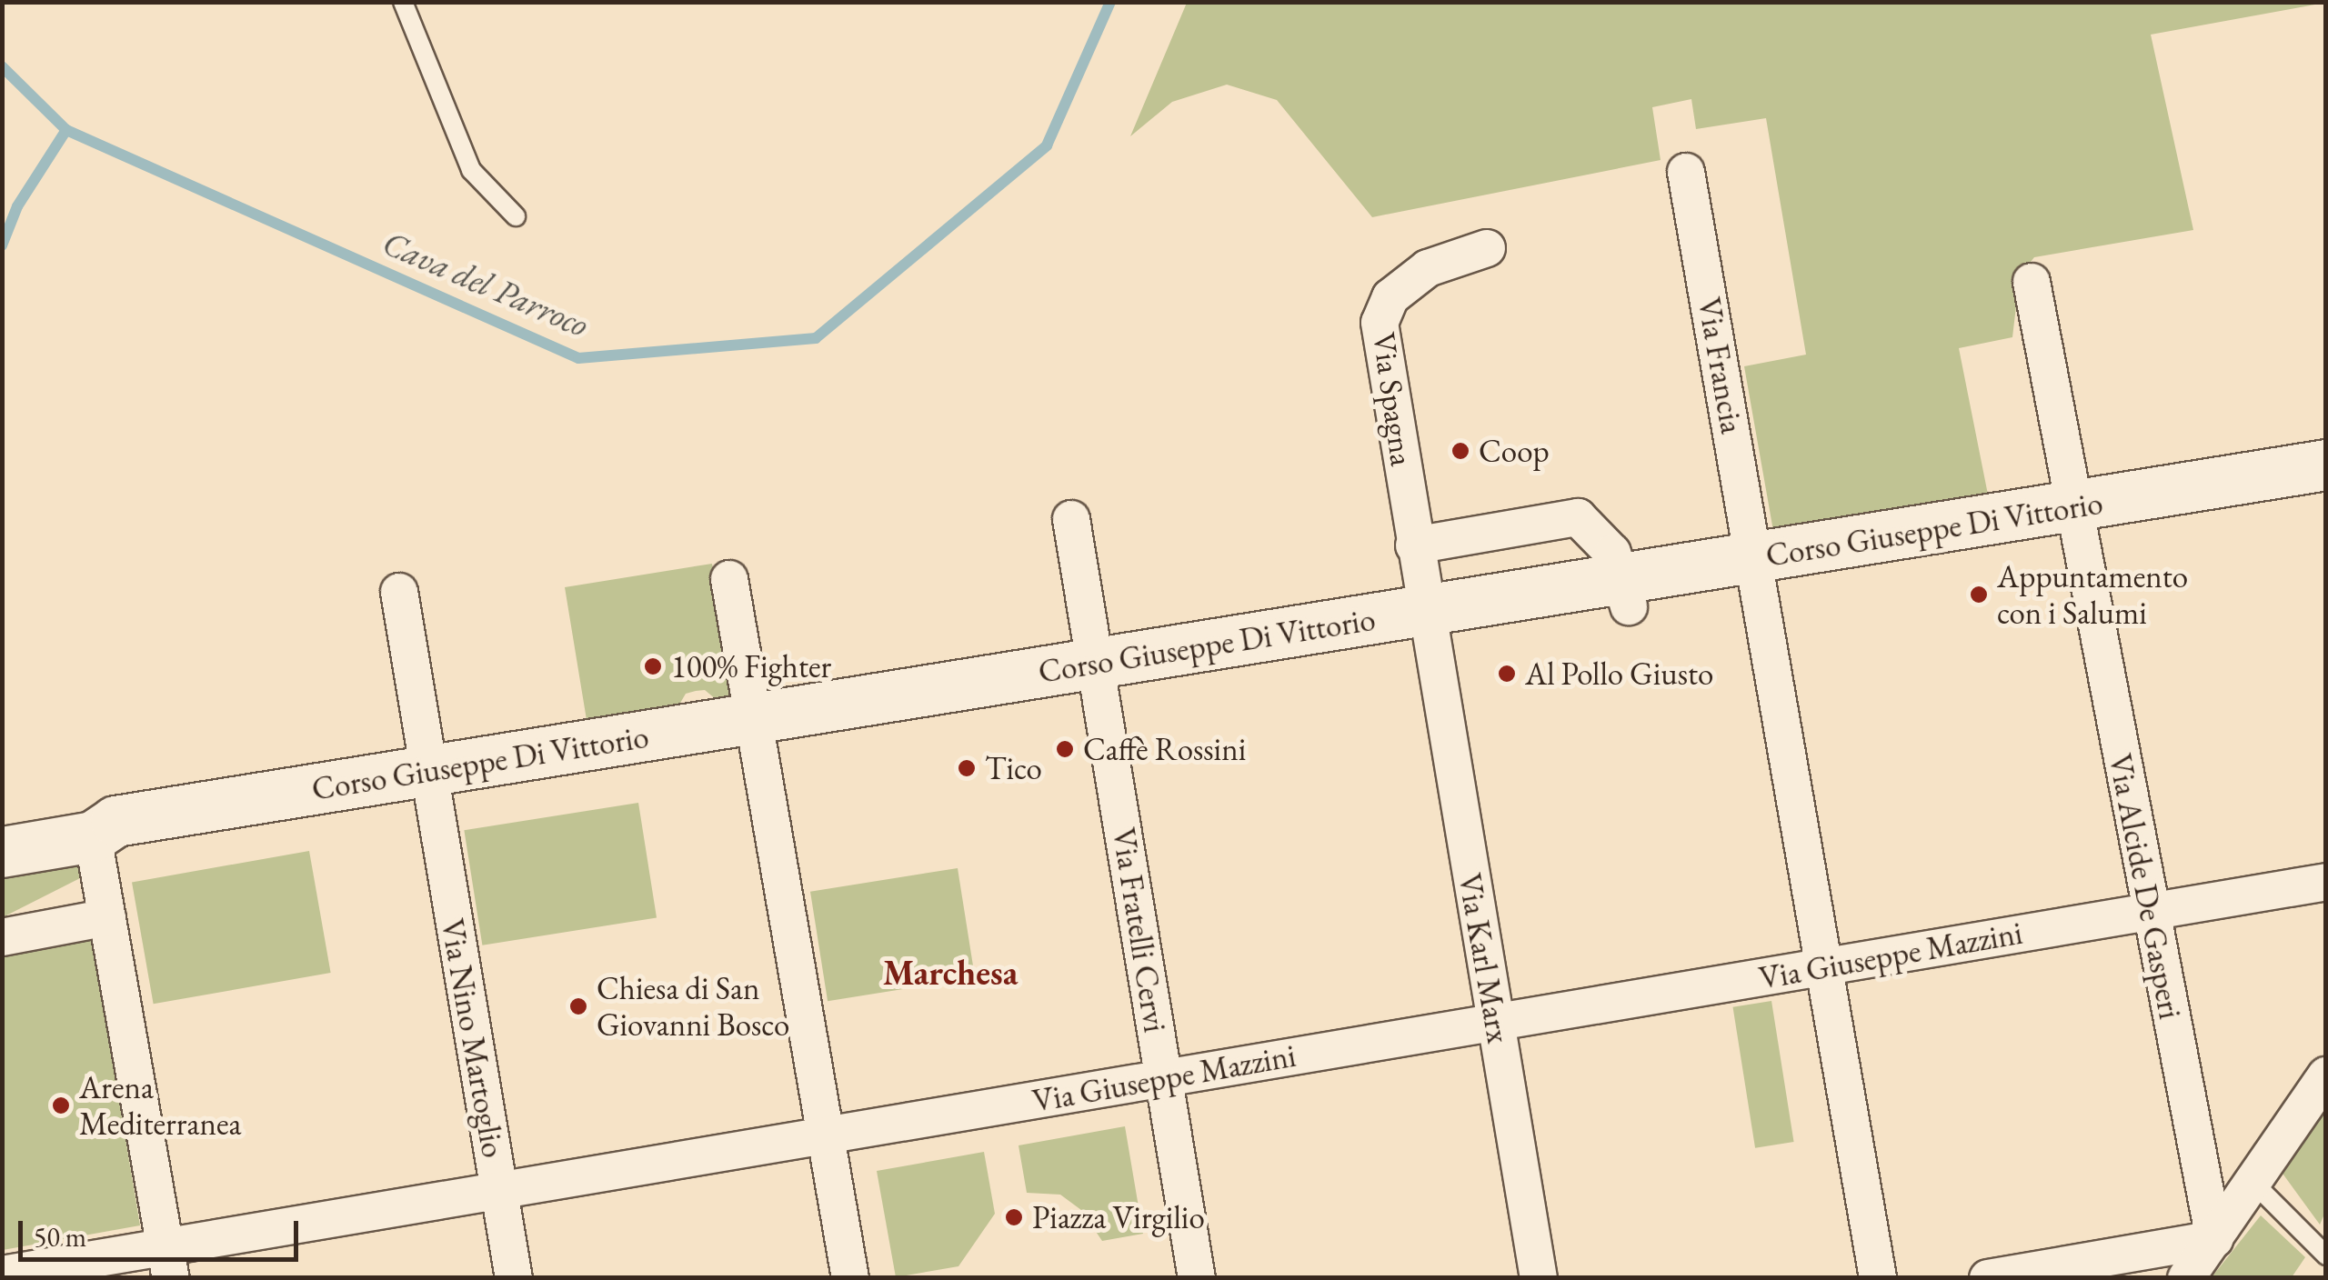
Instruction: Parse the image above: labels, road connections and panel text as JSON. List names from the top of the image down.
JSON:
{
  "streets": {
    "main road": ["Corso Giuseppe Di Vittorio"],
    "street": [
      "Via Francia",
      "Via Spagna",
      "Via Alcide De Gasperi",
      "Via Fratelli Cervi",
      "Via Giuseppe Mazzini",
      "Via Karl Marx",
      "Via Nino Martoglio"
    ]
  },
  "crossings": [
    ["Via Francia", "Corso Giuseppe Di Vittorio"],
    ["Via Francia", "Via Giuseppe Mazzini"],
    ["Via Spagna", "Corso Giuseppe Di Vittorio"],
    ["Via Spagna", "Via Karl Marx"],
    ["Corso Giuseppe Di Vittorio", "Via Alcide De Gasperi"],
    ["Corso Giuseppe Di Vittorio", "Via Fratelli Cervi"],
    ["Corso Giuseppe Di Vittorio", "Via Karl Marx"],
    ["Corso Giuseppe Di Vittorio", "Via Nino Martoglio"],
    ["Via Alcide De Gasperi", "Via Giuseppe Mazzini"],
    ["Via Fratelli Cervi", "Via Giuseppe Mazzini"],
    ["Via Giuseppe Mazzini", "Via Karl Marx"],
    ["Via Giuseppe Mazzini", "Via Nino Martoglio"]
  ],
  "districts": ["Marchesa"],
  "water": ["Cava del Parroco"],
  "places": [
    "Coop",
    "Appuntamento con i Salumi",
    "100% Fighter",
    "Al Pollo Giusto",
    "Caffè Rossini",
    "Tico",
    "Chiesa di San Giovanni Bosco",
    "Arena Mediterranea",
    "Piazza Virgilio"
  ],
  "scale_bar": "50 m"
}
